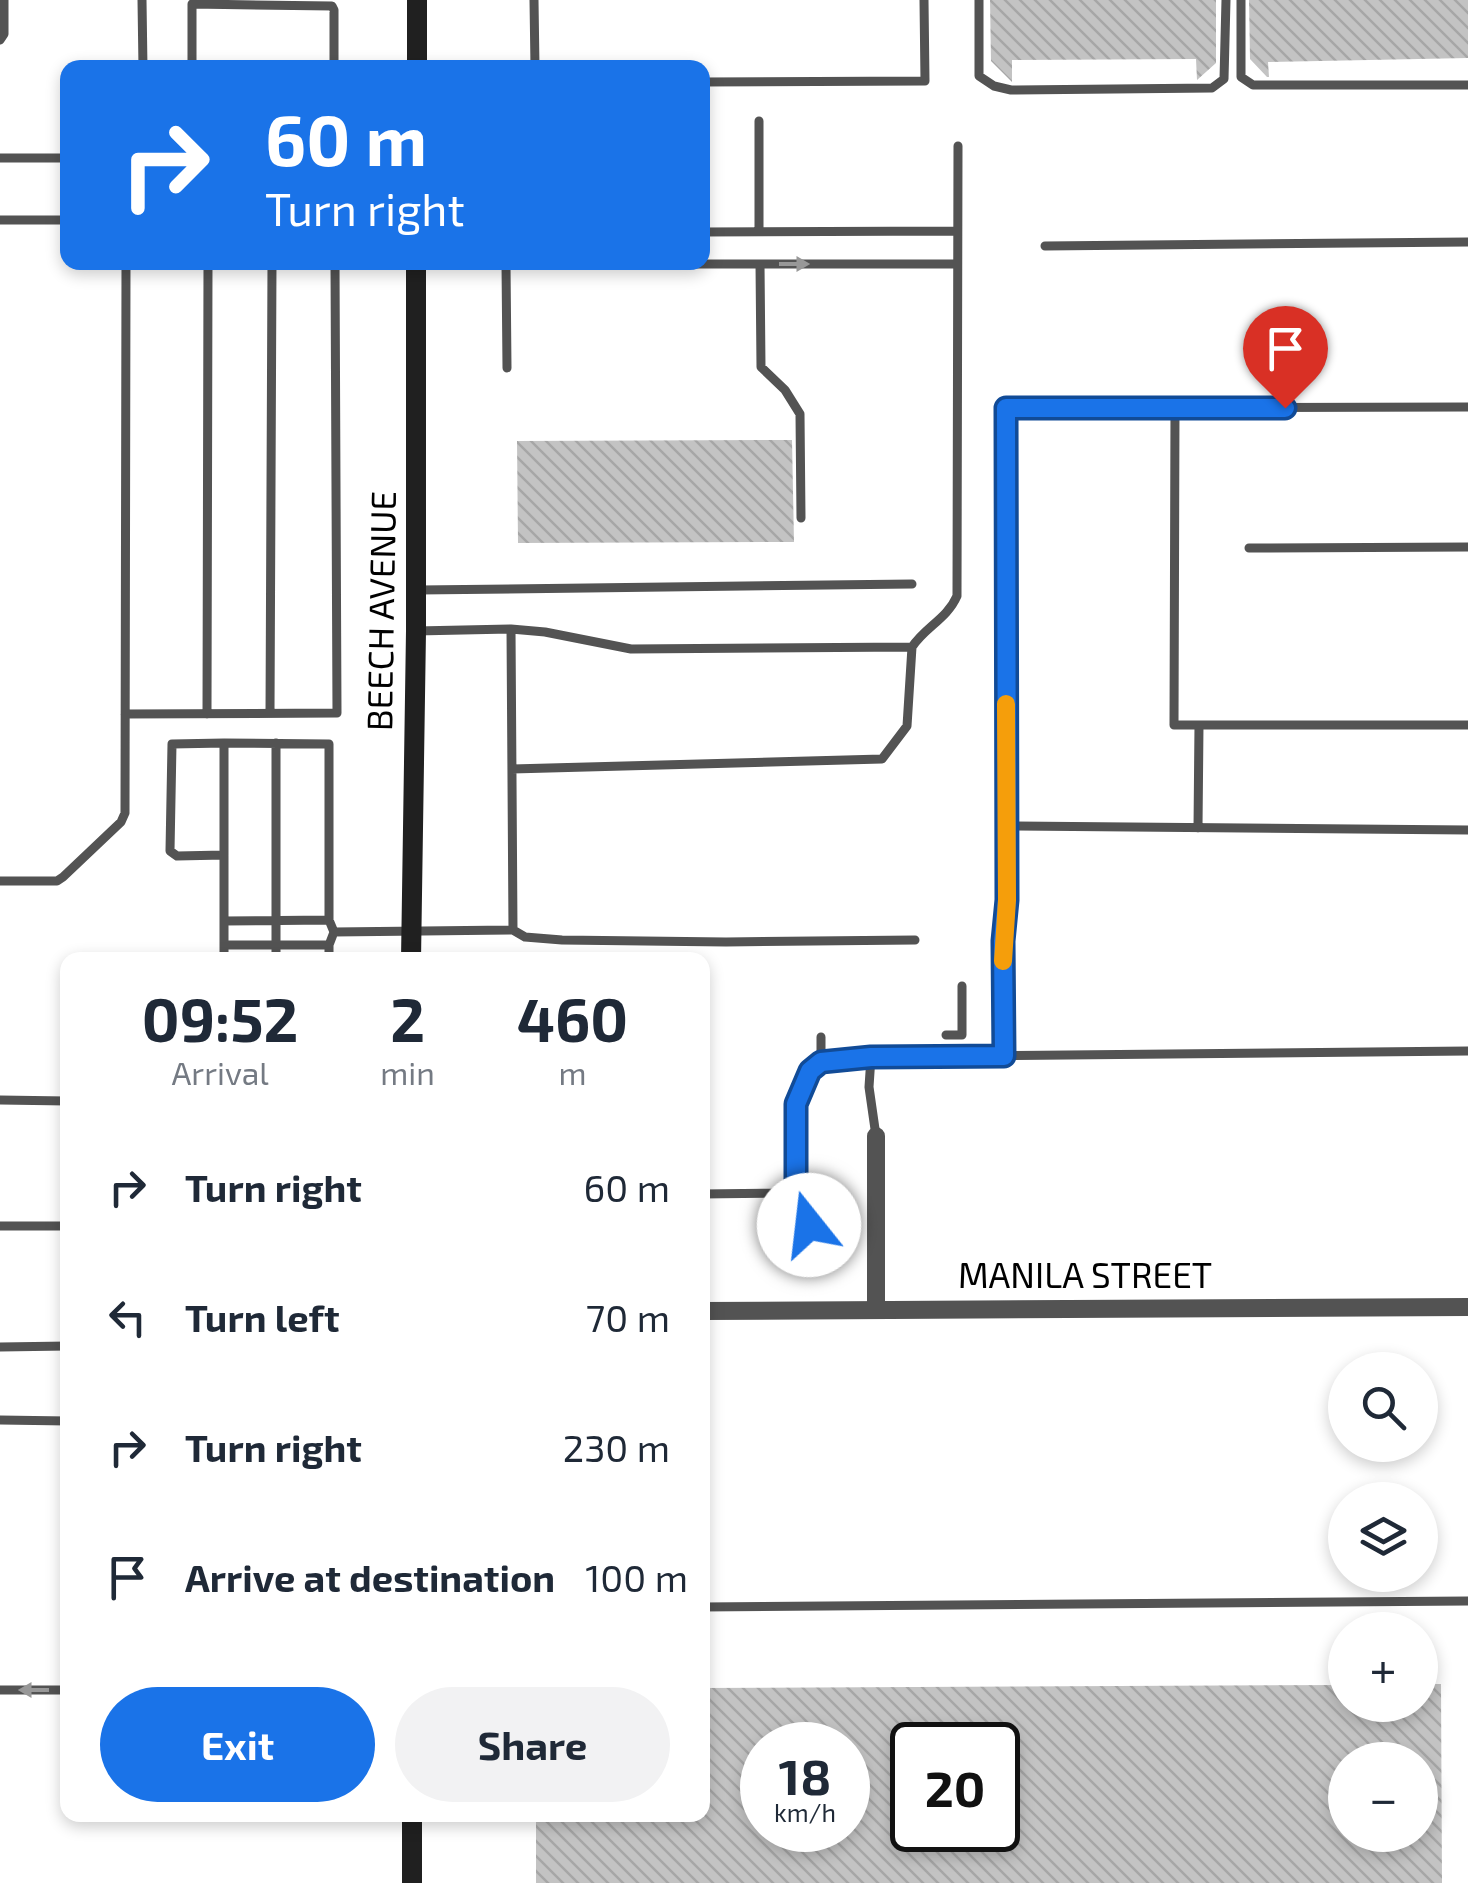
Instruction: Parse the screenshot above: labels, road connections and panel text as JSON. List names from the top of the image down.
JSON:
{
  "streets": {
    "main road": ["BEECH AVENUE"],
    "street": ["MANILA STREET"]
  },
  "page": {
    "turn": ["60 m", "Turn right"],
    "eta": [
      "09:52",
      "Arrival",
      "2",
      "min",
      "460",
      "m"
    ],
    "list": [
      {
        "name": "Turn right",
        "value": "60 m"
      },
      {
        "name": "Turn left",
        "value": "70 m"
      },
      {
        "name": "Turn right",
        "value": "230 m"
      },
      {
        "name": "Arrive at destination",
        "value": "100 m"
      }
    ],
    "map_buttons": ["+", "−"],
    "buttons": ["Exit", "Share"],
    "speed": "18 km/h",
    "limit": "20"
  }
}
